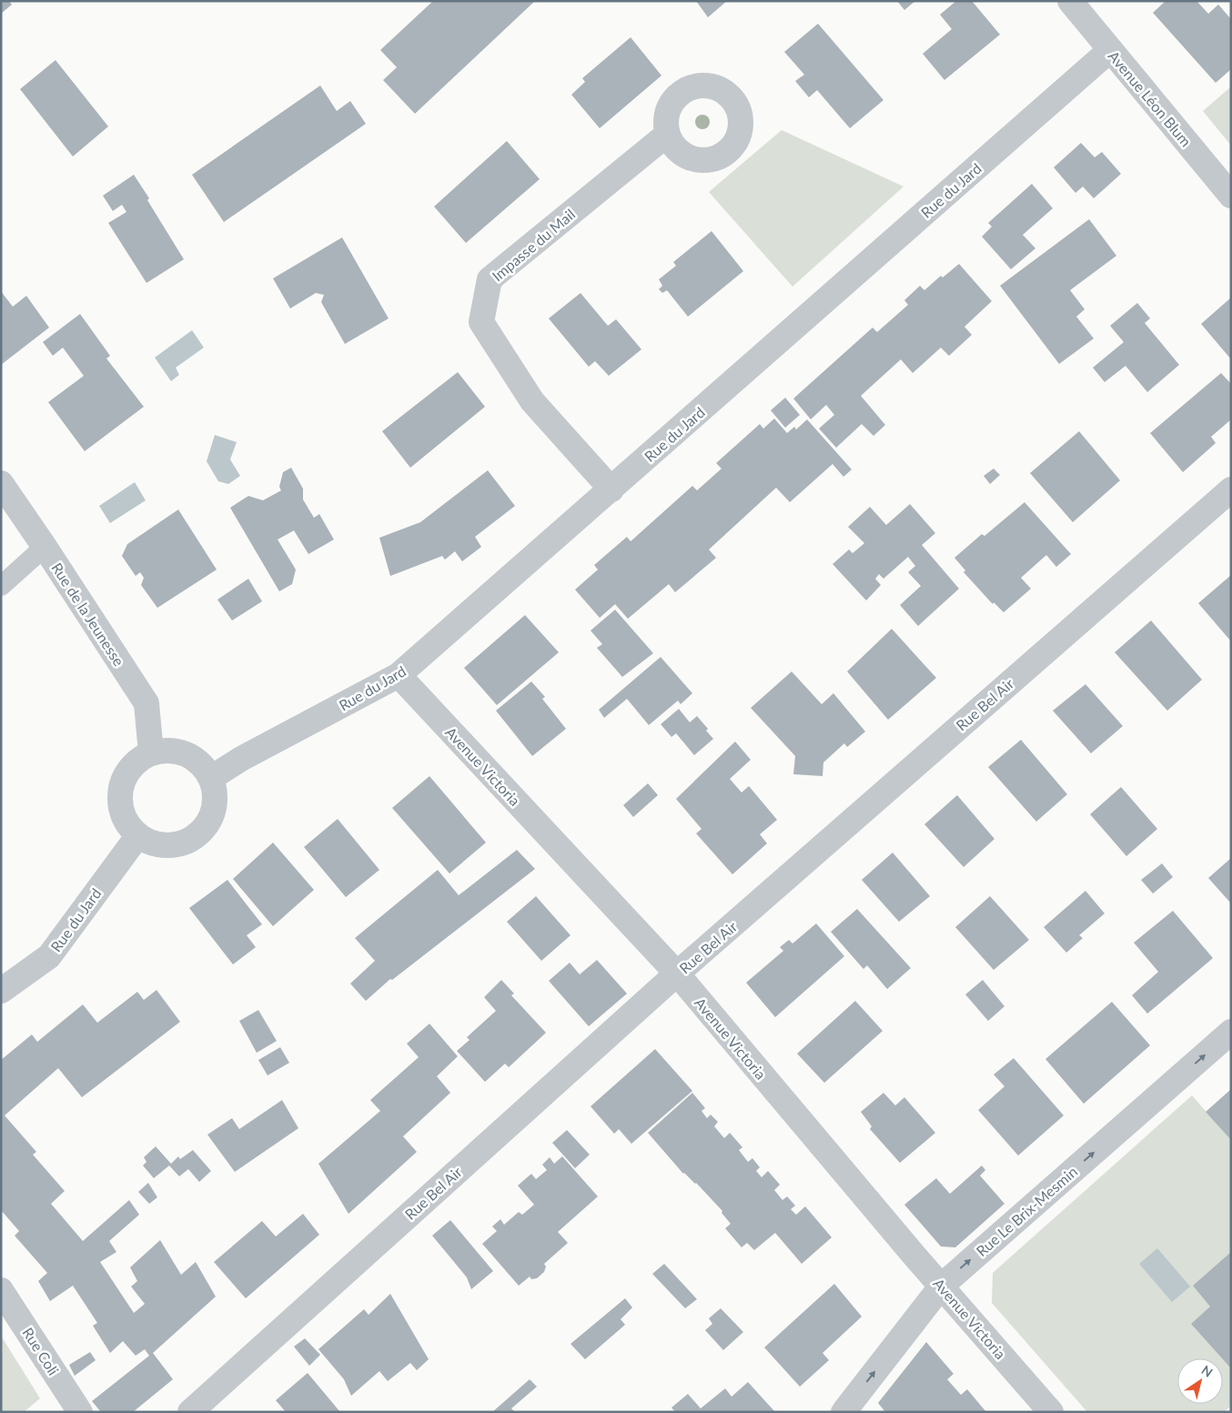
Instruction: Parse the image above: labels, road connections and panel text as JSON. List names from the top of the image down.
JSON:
{
  "streets": {
    "street": [
      "Avenue Léon Blum",
      "Rue du Jard",
      "Impasse du Mail",
      "Rue de la Jeunesse",
      "Rue Bel Air",
      "Avenue Victoria",
      "Rue Le Brix-Mesmin",
      "Rue Coli"
    ]
  },
  "crossings": [
    ["Avenue Léon Blum", "Rue du Jard"],
    ["Rue du Jard", "Impasse du Mail"],
    ["Rue du Jard", "Rue de la Jeunesse"],
    ["Rue du Jard", "Avenue Victoria"],
    ["Rue Bel Air", "Avenue Victoria"],
    ["Avenue Victoria", "Rue Le Brix-Mesmin"]
  ],
  "one_way": ["Rue Le Brix-Mesmin"],
  "north": "top right"
}
